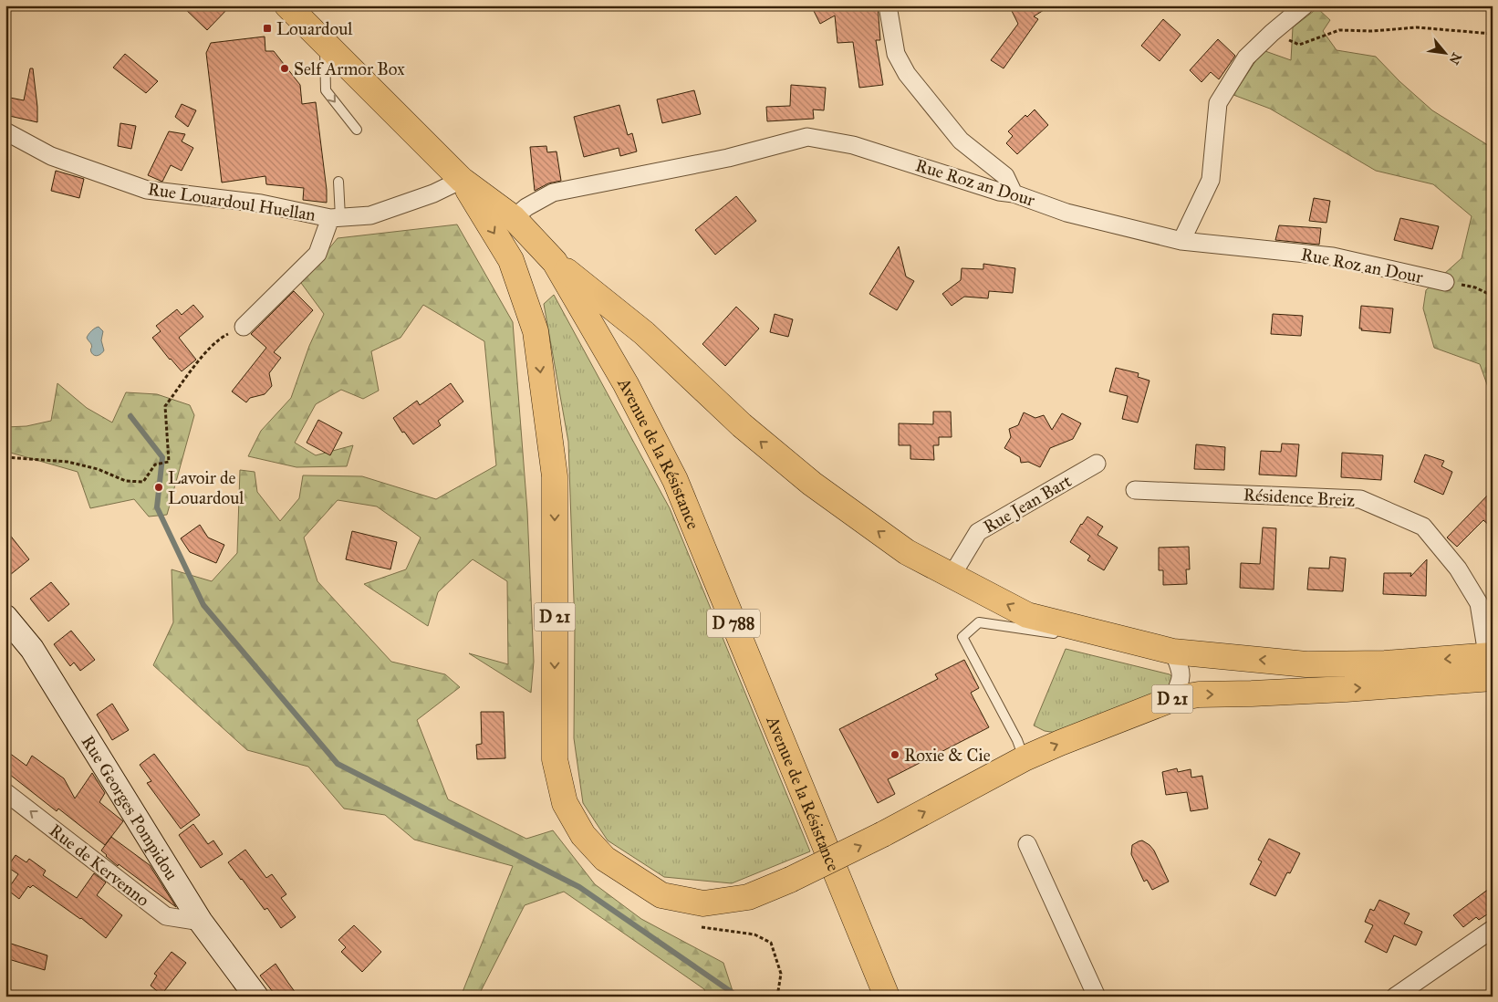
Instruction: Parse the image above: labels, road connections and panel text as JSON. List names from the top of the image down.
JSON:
{
  "streets": {
    "main road": [
      "Avenue de la Résistance",
      "D 21",
      "D 788",
      "Rue Georges Pompidou"
    ],
    "street": [
      "Rue Roz an Dour",
      "Rue Louardoul Huellan",
      "Résidence Breiz",
      "Rue Jean Bart",
      "Rue de Kervenno"
    ]
  },
  "crossings": [
    ["Rue Roz an Dour", "Avenue de la Résistance"],
    ["Rue Louardoul Huellan", "Avenue de la Résistance"],
    ["Rue Louardoul Huellan", "D 21"],
    ["Avenue de la Résistance", "D 21"],
    ["Résidence Breiz", "D 21"],
    ["Rue Georges Pompidou", "Rue de Kervenno"]
  ],
  "one_way": ["Rue de Kervenno"],
  "places": {
    "transit": ["Louardoul"],
    "other": ["Self Armor Box", "Lavoir de Louardoul", "Roxie & Cie"]
  },
  "north": "bottom right"
}
